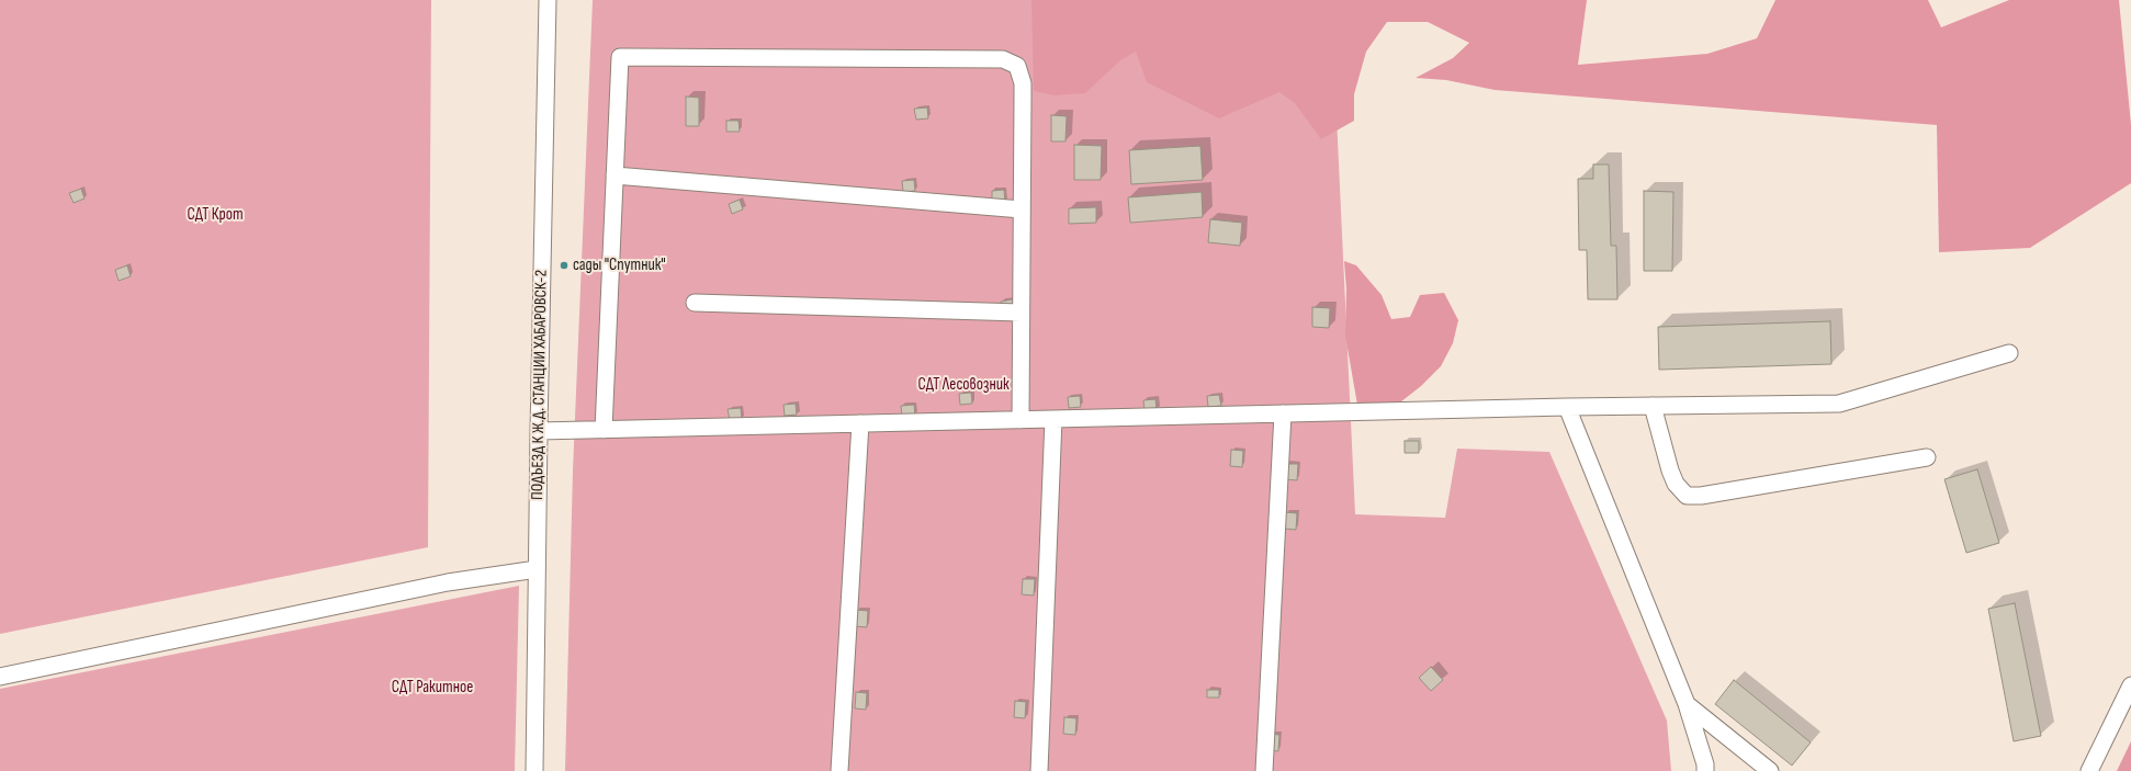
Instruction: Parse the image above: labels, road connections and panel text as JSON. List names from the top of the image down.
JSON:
{
  "streets": {
    "street": ["ПОДЪЕЗД К Ж.Д. СТАНЦИИ ХАБАРОВСК-2"]
  },
  "parks": ["СДТ Крот", "СДТ Лесовозник", "СДТ Ракитное"],
  "places": ["сады \"Спутник\""]
}
